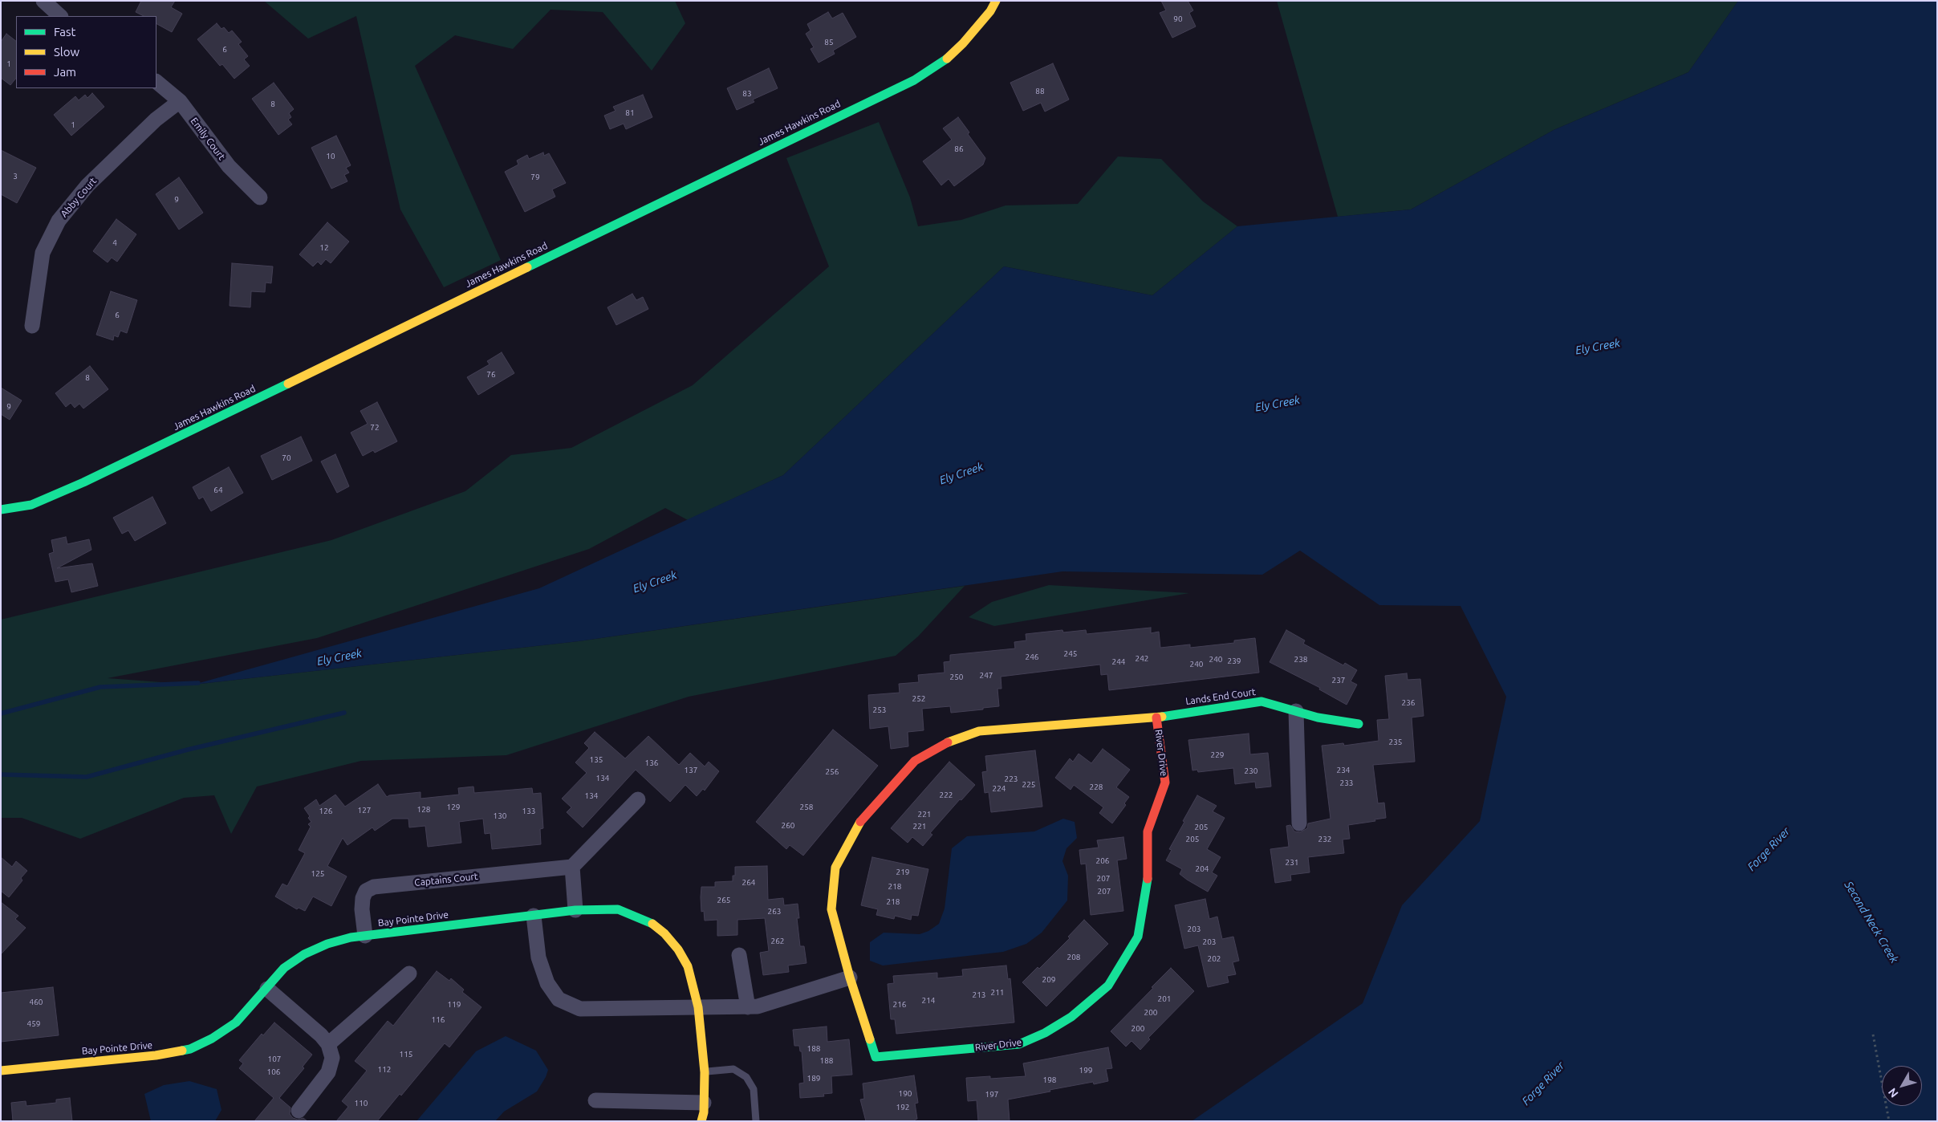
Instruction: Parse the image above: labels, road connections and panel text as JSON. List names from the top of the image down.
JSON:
{
  "streets": {
    "street": [
      "James Hawkins Road",
      "Emily Court",
      "Abby Court",
      "Lands End Court",
      "River Drive",
      "Captains Court",
      "Bay Pointe Drive"
    ]
  },
  "crossings": [
    ["Emily Court", "Abby Court"],
    ["Lands End Court", "River Drive"],
    ["Captains Court", "Bay Pointe Drive"]
  ],
  "water": ["Ely Creek", "Forge River", "Second Neck Creek"],
  "house_numbers": [
    "90",
    "85",
    "6",
    "1",
    "88",
    "83",
    "8",
    "81",
    "1",
    "86",
    "10",
    "3",
    "79",
    "9",
    "4",
    "12",
    "6",
    "76",
    "8",
    "9",
    "72",
    "70",
    "64",
    "245",
    "246",
    "242",
    "240",
    "238",
    "239",
    "244",
    "240",
    "247",
    "250",
    "237",
    "252",
    "236",
    "253",
    "235",
    "229",
    "135",
    "136",
    "137",
    "234",
    "230",
    "256",
    "134",
    "223",
    "233",
    "225",
    "228",
    "224",
    "222",
    "134",
    "129",
    "258",
    "128",
    "127",
    "126",
    "133",
    "221",
    "130",
    "260",
    "221",
    "205",
    "205",
    "232",
    "206",
    "231",
    "204",
    "219",
    "125",
    "207",
    "264",
    "218",
    "207",
    "265",
    "218",
    "263",
    "203",
    "262",
    "203",
    "208",
    "202",
    "209",
    "211",
    "213",
    "201",
    "214",
    "460",
    "119",
    "216",
    "200",
    "116",
    "459",
    "200",
    "188",
    "115",
    "107",
    "188",
    "112",
    "199",
    "106",
    "189",
    "198",
    "190",
    "197",
    "110",
    "192"
  ],
  "legend": ["Fast", "Slow", "Jam"],
  "north": "bottom left"
}
